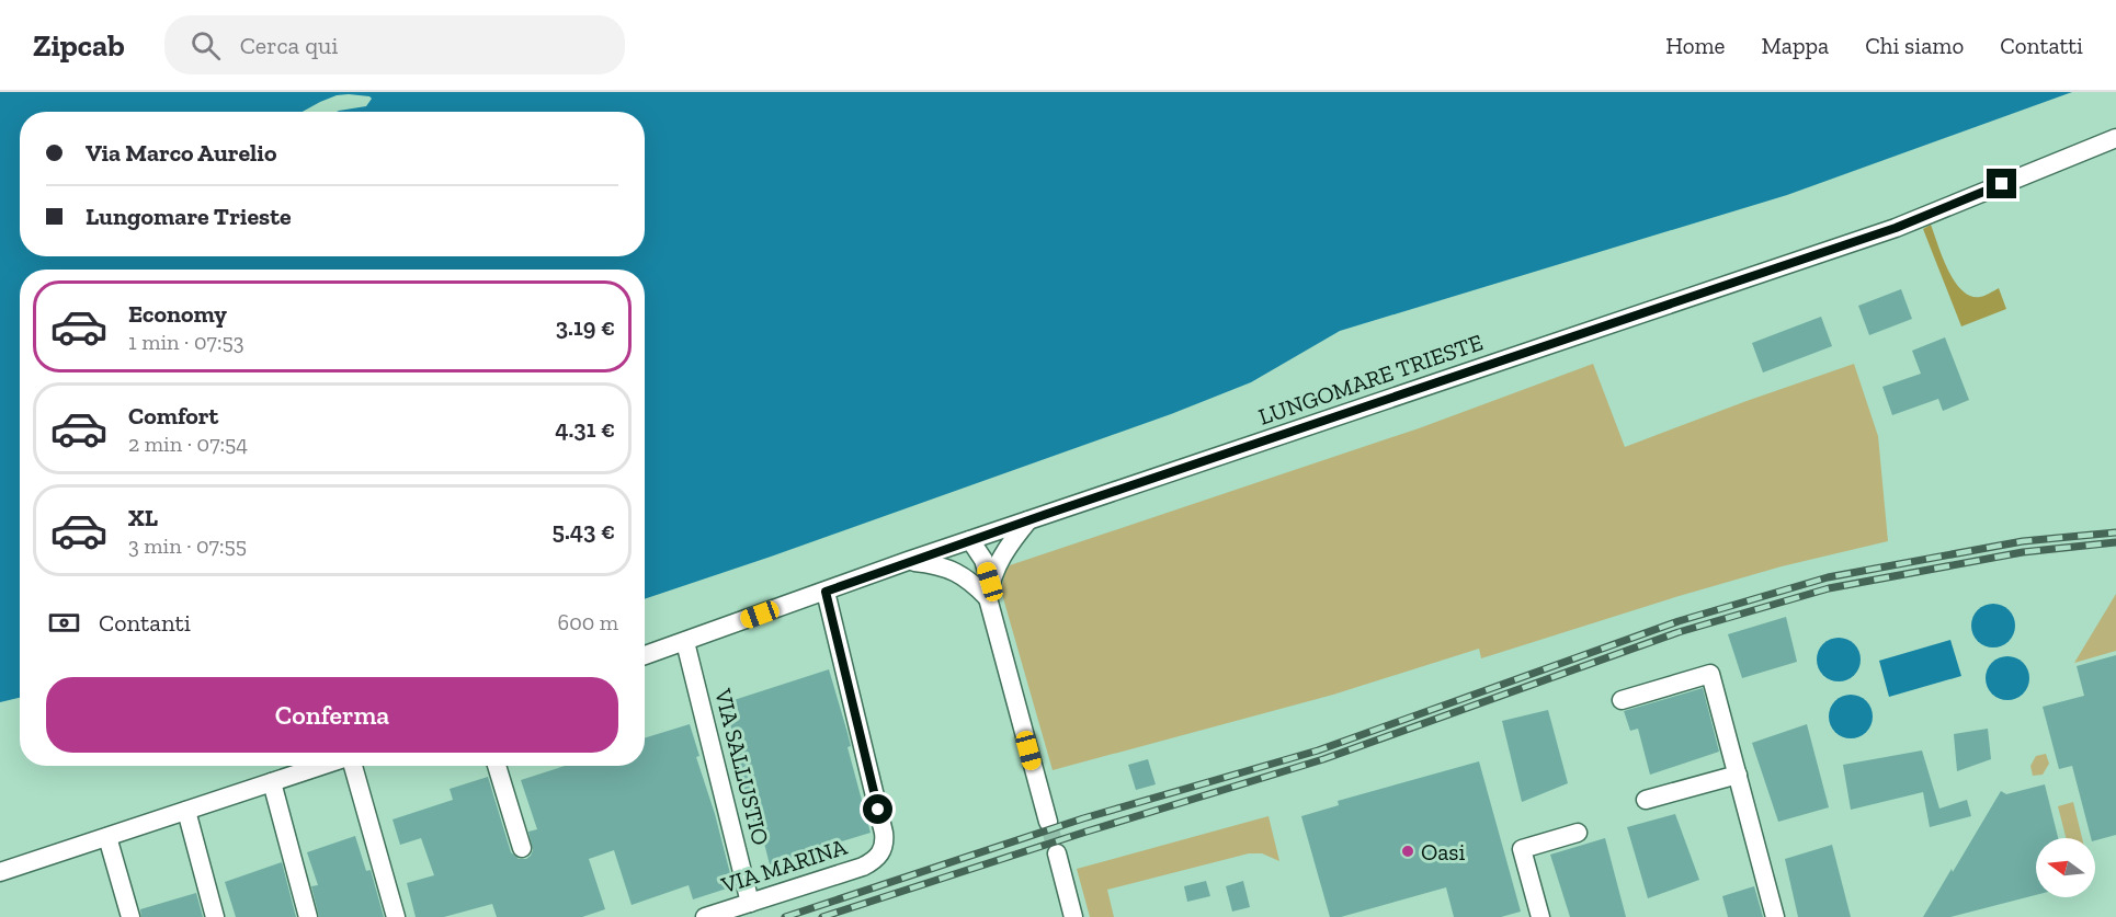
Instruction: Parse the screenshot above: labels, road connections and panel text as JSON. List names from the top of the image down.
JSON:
{
  "streets": {
    "street": ["LUNGOMARE TRIESTE", "VIA SALLUSTIO", "VIA MARINA"]
  },
  "crossings": [
    ["LUNGOMARE TRIESTE", "VIA SALLUSTIO"],
    ["LUNGOMARE TRIESTE", "VIA MARINA"],
    ["VIA SALLUSTIO", "VIA MARINA"]
  ],
  "places": ["Oasi"],
  "north": "left",
  "page": {
    "header": "Zipcab",
    "search": "Cerca qui",
    "nav": [
      "Home",
      "Mappa",
      "Chi siamo",
      "Contatti"
    ],
    "banner": ["Via Marco Aurelio", "Lungomare Trieste"],
    "list": [
      {
        "name": "Economy",
        "note": "1 min · 07:53",
        "value": "3.19 €"
      },
      {
        "name": "Comfort",
        "note": "2 min · 07:54",
        "value": "4.31 €"
      },
      {
        "name": "XL",
        "note": "3 min · 07:55",
        "value": "5.43 €"
      }
    ],
    "pay": ["Contanti", "600 m"],
    "buttons": "Conferma"
  }
}
